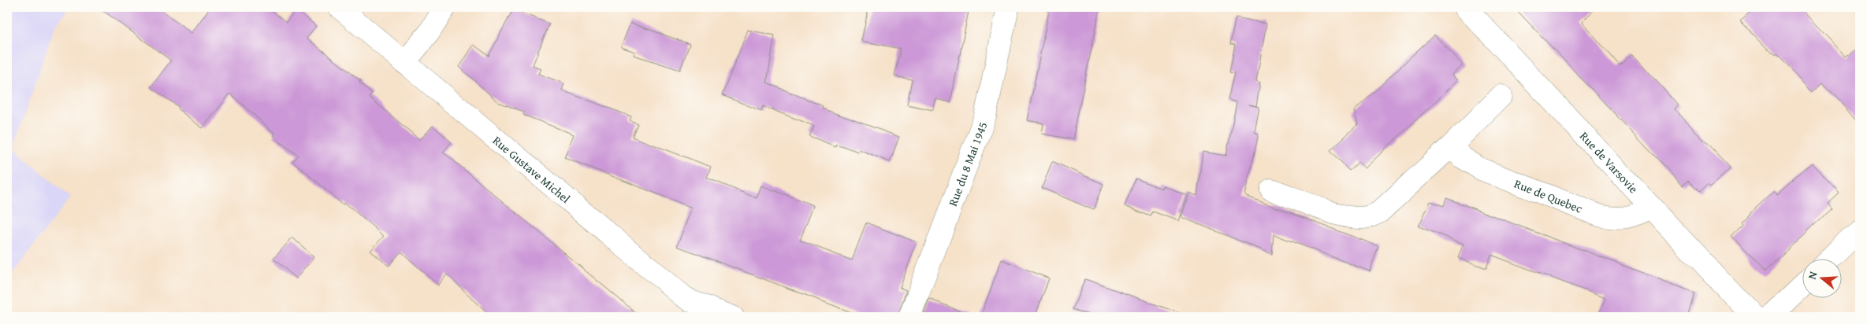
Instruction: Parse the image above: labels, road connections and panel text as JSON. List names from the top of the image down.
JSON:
{
  "streets": {
    "street": [
      "Rue de Varsovie",
      "Rue du 8 Mai 1945",
      "Rue Gustave Michel",
      "Rue de Quebec"
    ]
  },
  "crossings": [
    ["Rue de Varsovie", "Rue de Quebec"]
  ],
  "north": "left"
}
